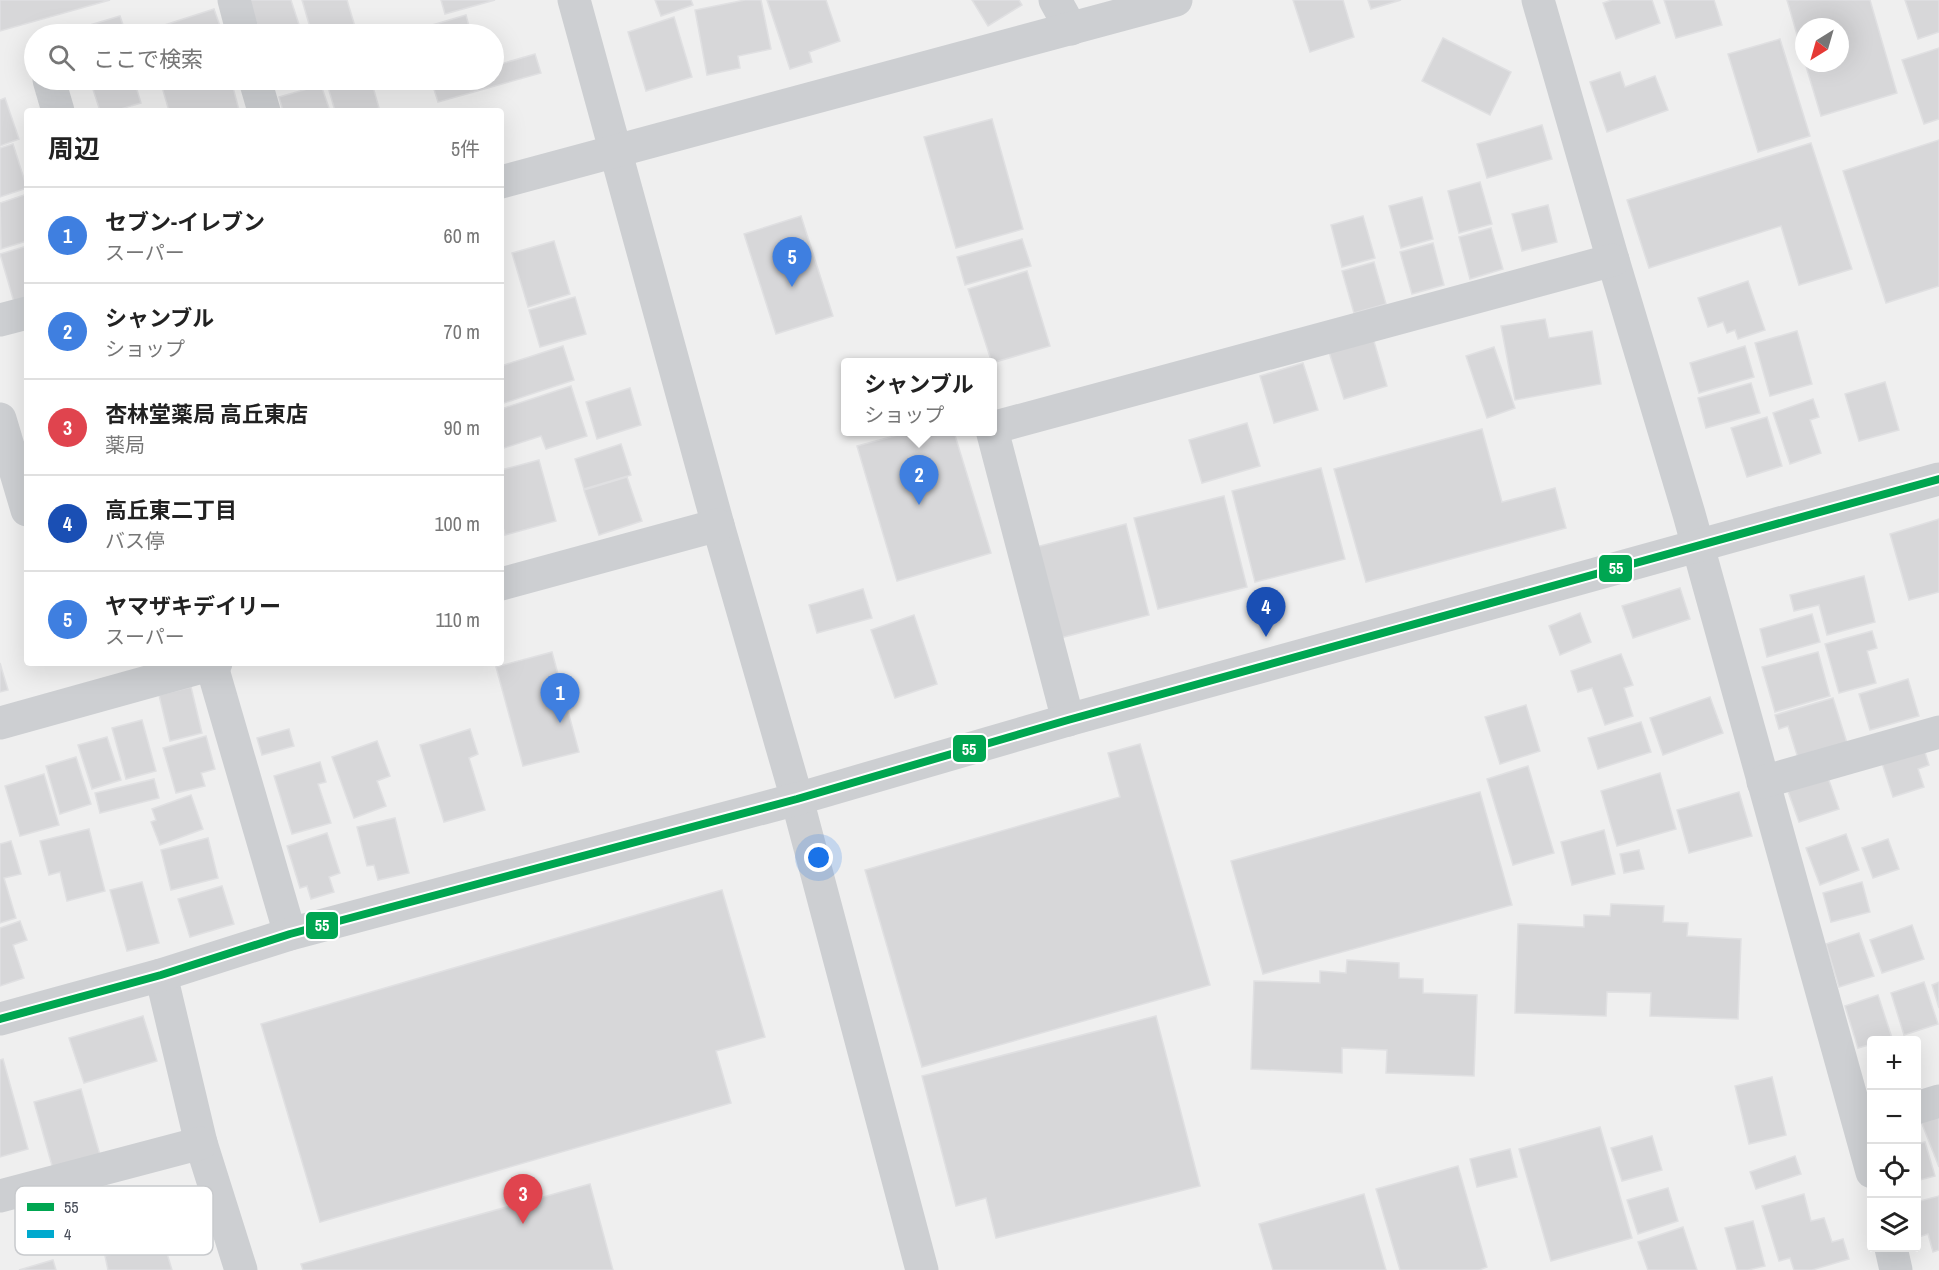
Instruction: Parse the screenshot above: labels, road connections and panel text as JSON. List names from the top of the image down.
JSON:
{
  "lines": ["transit line 55"],
  "legend": ["55", "4"],
  "north": "bottom left",
  "page": {
    "search": "ここで検索",
    "heading": ["周辺", "5件"],
    "list": [
      {
        "mark": "1",
        "name": "セブン-イレブン",
        "note": "スーパー",
        "value": "60 m"
      },
      {
        "mark": "2",
        "name": "シャンブル",
        "note": "ショップ",
        "value": "70 m"
      },
      {
        "mark": "3",
        "name": "杏林堂薬局 高丘東店",
        "note": "薬局",
        "value": "90 m"
      },
      {
        "mark": "4",
        "name": "高丘東二丁目",
        "note": "バス停",
        "value": "100 m"
      },
      {
        "mark": "5",
        "name": "ヤマザキデイリー",
        "note": "スーパー",
        "value": "110 m"
      }
    ],
    "pins": [
      "5",
      "2",
      "4",
      "1",
      "3"
    ],
    "popup": ["シャンブル", "ショップ"],
    "map_buttons": ["+", "−"]
  }
}
